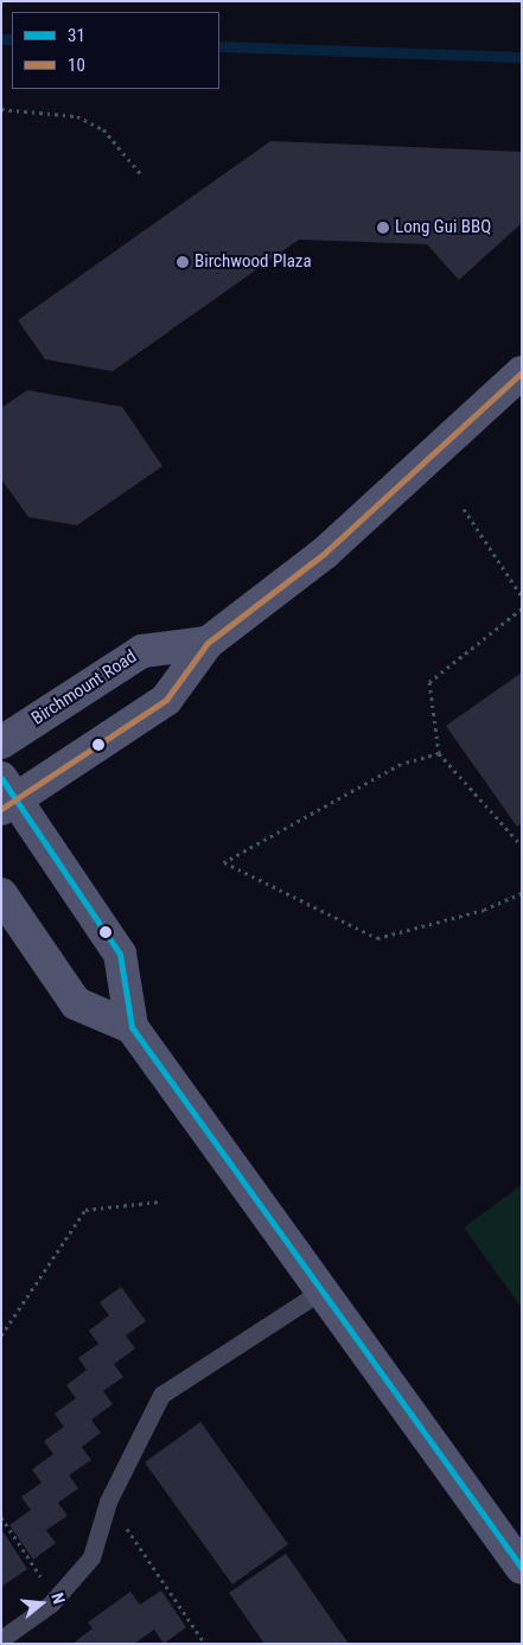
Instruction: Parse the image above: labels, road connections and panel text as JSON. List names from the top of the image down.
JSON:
{
  "streets": {
    "main road": ["Birchmount Road"]
  },
  "places": ["Long Gui BBQ", "Birchwood Plaza"],
  "lines": ["transit line 10", "transit line 31"],
  "legend": ["31", "10"],
  "north": "right"
}
